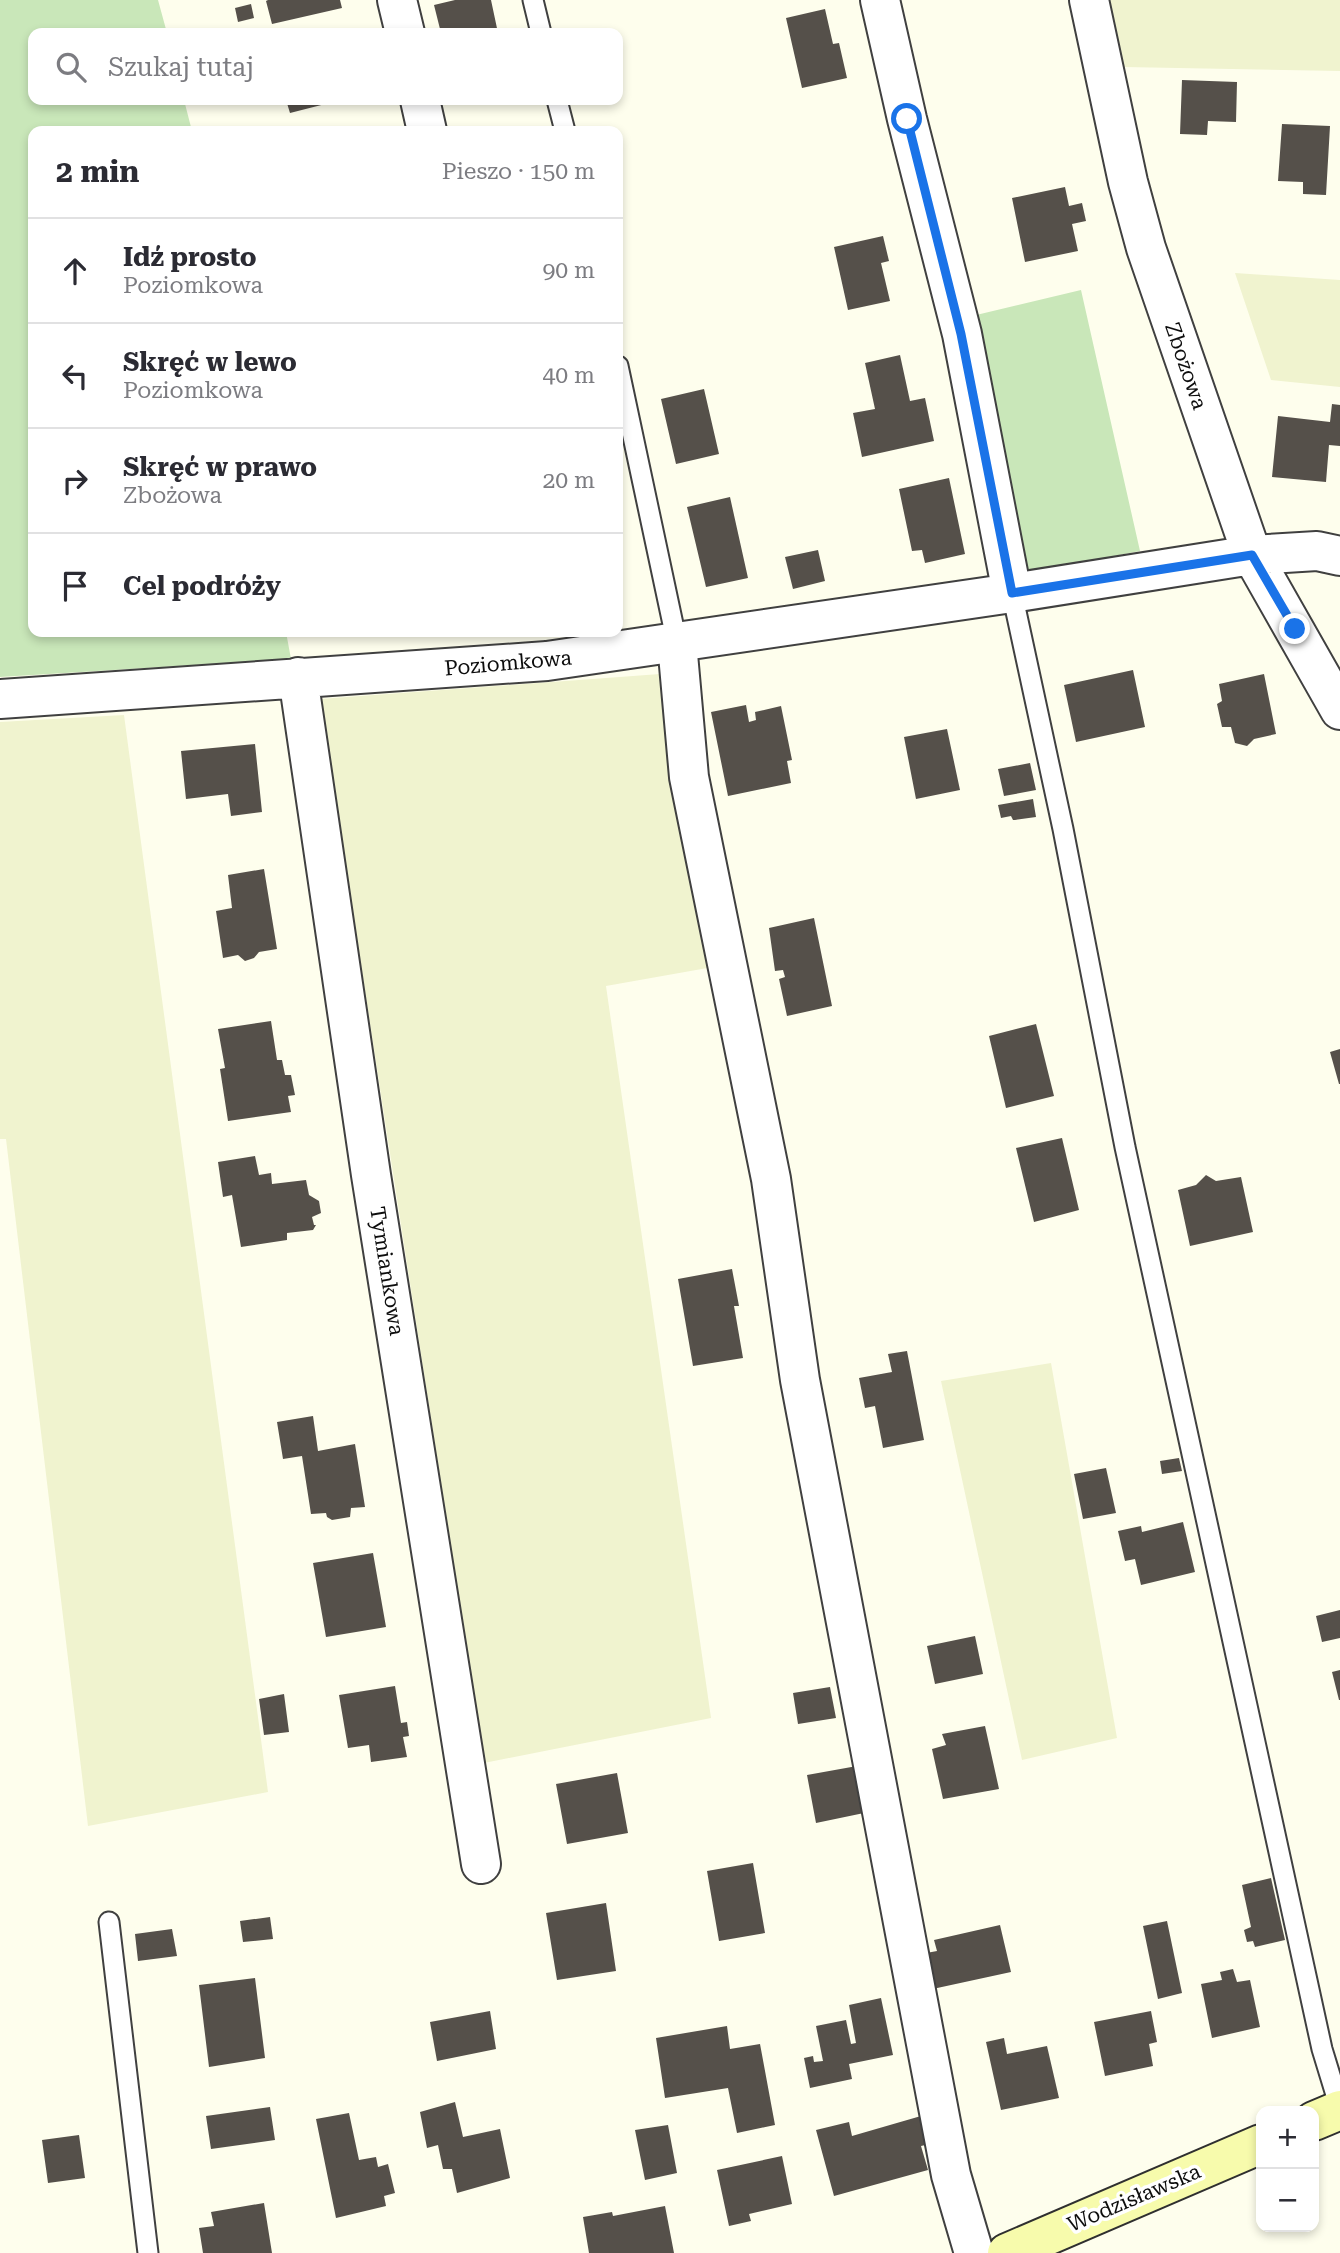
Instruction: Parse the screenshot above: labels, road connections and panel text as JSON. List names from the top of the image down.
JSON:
{
  "streets": {
    "main road": ["Wodzisławska"],
    "street": ["Zbożowa", "Poziomkowa", "Tymiankowa"]
  },
  "crossings": [
    ["Zbożowa", "Poziomkowa"],
    ["Poziomkowa", "Tymiankowa"]
  ],
  "page": {
    "search": "Szukaj tutaj",
    "heading": ["2 min", "Pieszo · 150 m"],
    "list": [
      ["Idź prosto", "Poziomkowa", "90 m"],
      ["Skręć w lewo", "Poziomkowa", "40 m"],
      ["Skręć w prawo", "Zbożowa", "20 m"],
      "Cel podróży"
    ],
    "map_buttons": ["+", "−"]
  }
}
